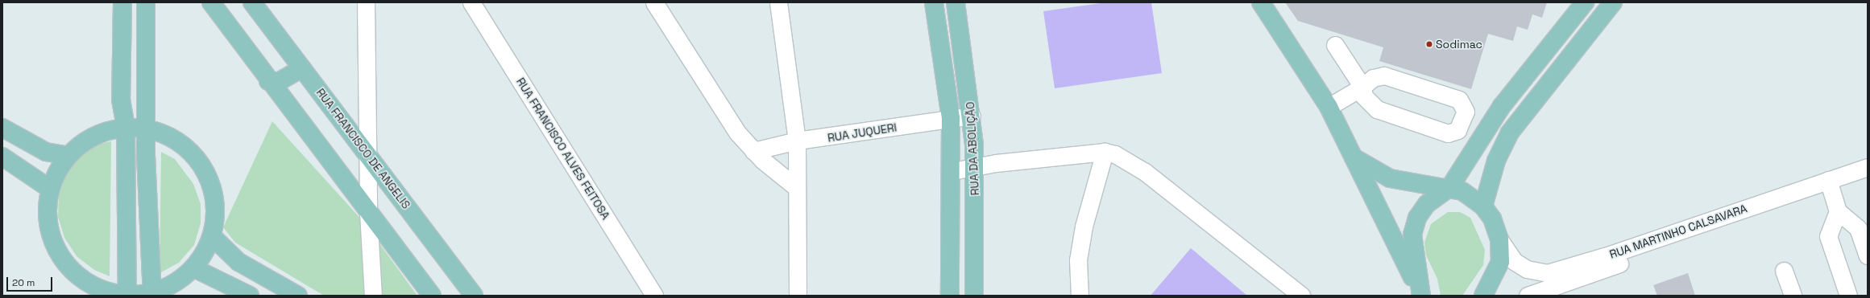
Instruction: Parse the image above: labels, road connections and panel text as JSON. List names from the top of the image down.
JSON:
{
  "streets": {
    "main road": ["RUA FRANCISCO DE ANGELIS", "RUA DA ABOLIÇÃO"],
    "street": ["RUA JUQUERI", "RUA FRANCISCO ALVES FEITOSA", "RUA MARTINHO CALSAVARA"]
  },
  "crossings": [
    ["RUA JUQUERI", "RUA DA ABOLIÇÃO"]
  ],
  "places": ["Sodimac"],
  "scale_bar": "20 m"
}
